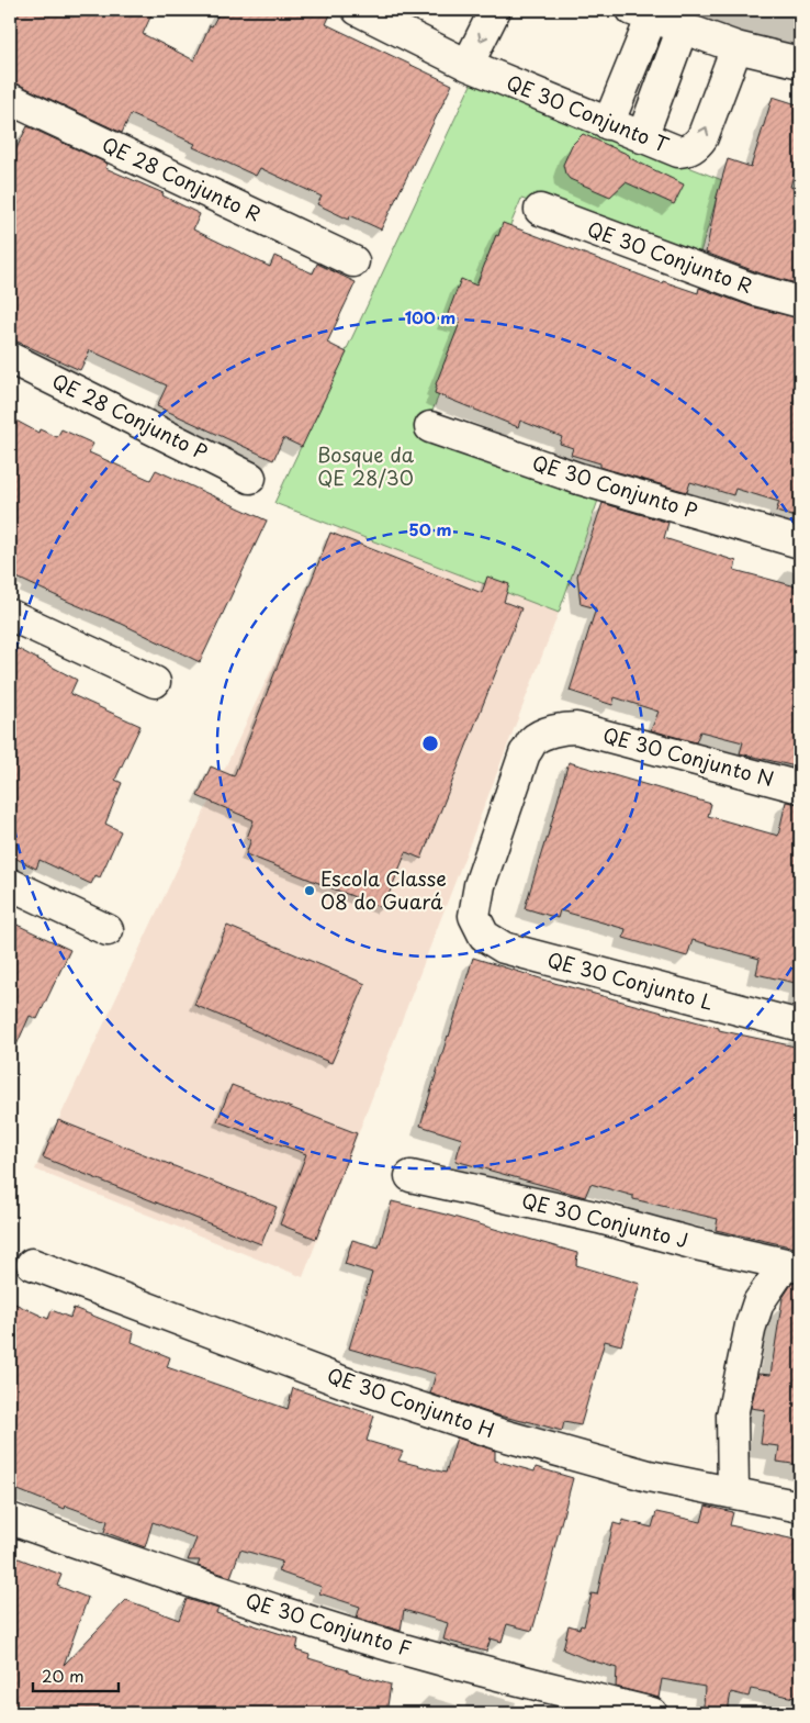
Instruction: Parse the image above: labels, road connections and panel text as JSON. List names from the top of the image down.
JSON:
{
  "streets": {
    "street": [
      "QE 30 Conjunto T",
      "QE 28 Conjunto R",
      "QE 30 Conjunto R",
      "QE 28 Conjunto P",
      "QE 30 Conjunto P",
      "QE 30 Conjunto N",
      "QE 30 Conjunto L",
      "QE 30 Conjunto J",
      "QE 30 Conjunto H",
      "QE 30 Conjunto F"
    ]
  },
  "crossings": [
    ["QE 30 Conjunto N", "QE 30 Conjunto L"]
  ],
  "parks": ["Bosque da QE 28/30"],
  "places": ["Escola Classe 08 do Guará"],
  "scale_bar": "20 m",
  "rings": ["100 m", "50 m"]
}
